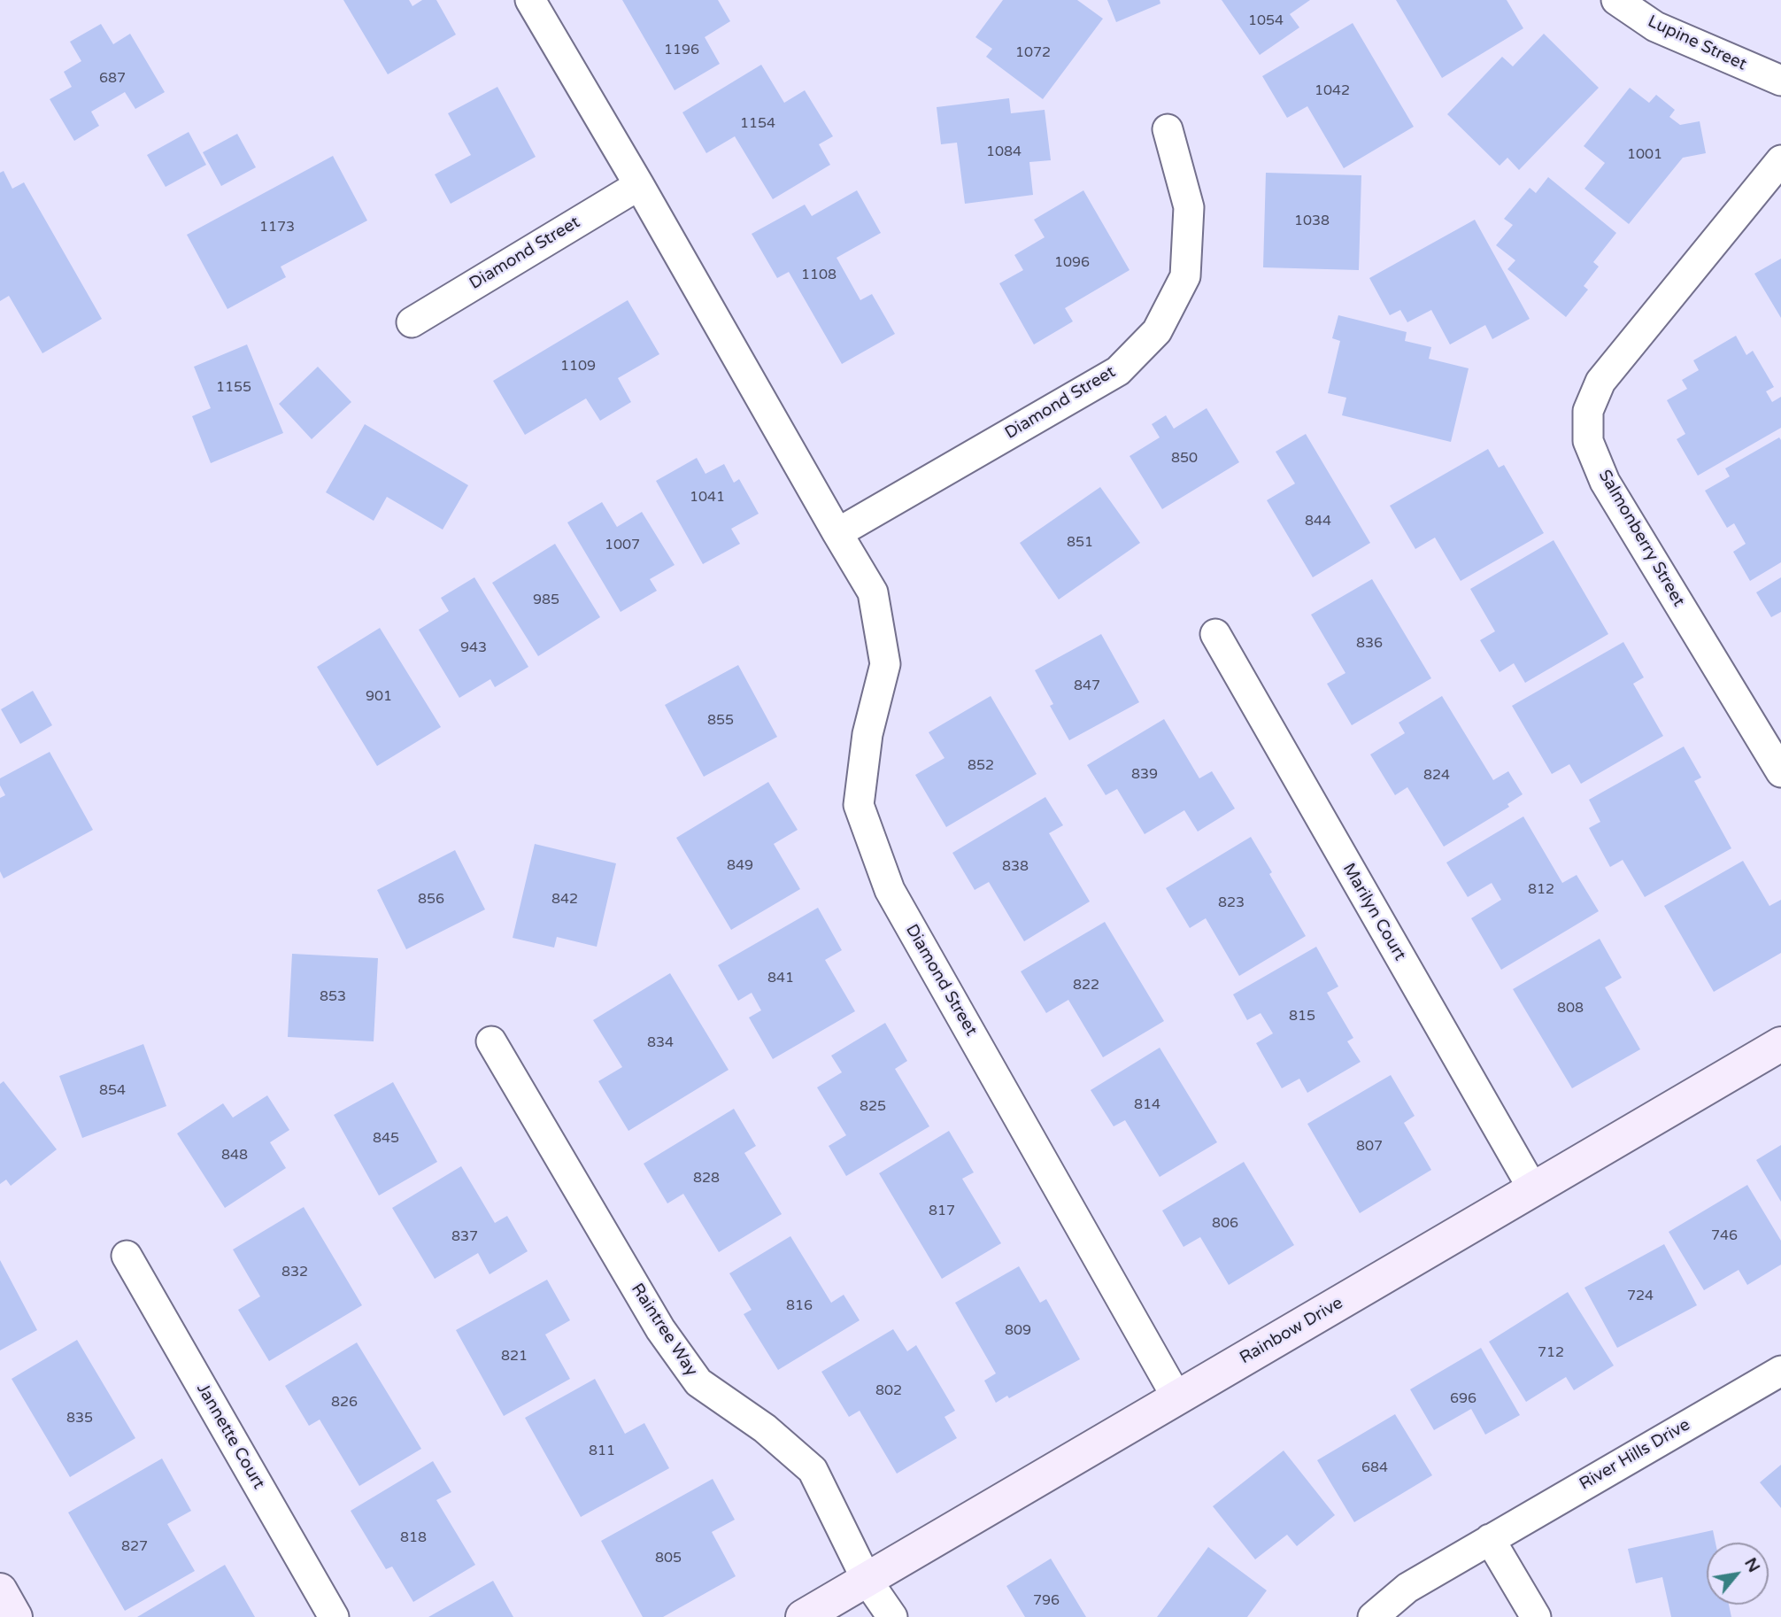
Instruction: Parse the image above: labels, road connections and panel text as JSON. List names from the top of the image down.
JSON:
{
  "streets": {
    "street": [
      "Lupine Street",
      "Diamond Street",
      "Salmonberry Street",
      "Marilyn Court",
      "Raintree Way",
      "Rainbow Drive",
      "Jannette Court",
      "River Hills Drive"
    ]
  },
  "crossings": [
    ["Diamond Street", "Rainbow Drive"],
    ["Marilyn Court", "Rainbow Drive"],
    ["Raintree Way", "Rainbow Drive"]
  ],
  "house_numbers": [
    "1054",
    "1196",
    "1072",
    "687",
    "1042",
    "1154",
    "1084",
    "1001",
    "1038",
    "1173",
    "1096",
    "1108",
    "1109",
    "1155",
    "850",
    "1041",
    "844",
    "851",
    "1007",
    "985",
    "836",
    "943",
    "847",
    "901",
    "855",
    "852",
    "839",
    "824",
    "849",
    "838",
    "812",
    "856",
    "842",
    "823",
    "841",
    "822",
    "853",
    "808",
    "815",
    "834",
    "854",
    "814",
    "825",
    "845",
    "807",
    "848",
    "828",
    "817",
    "806",
    "746",
    "837",
    "832",
    "724",
    "816",
    "809",
    "712",
    "821",
    "802",
    "696",
    "826",
    "835",
    "811",
    "684",
    "818",
    "827",
    "805",
    "796"
  ],
  "north": "top right"
}
